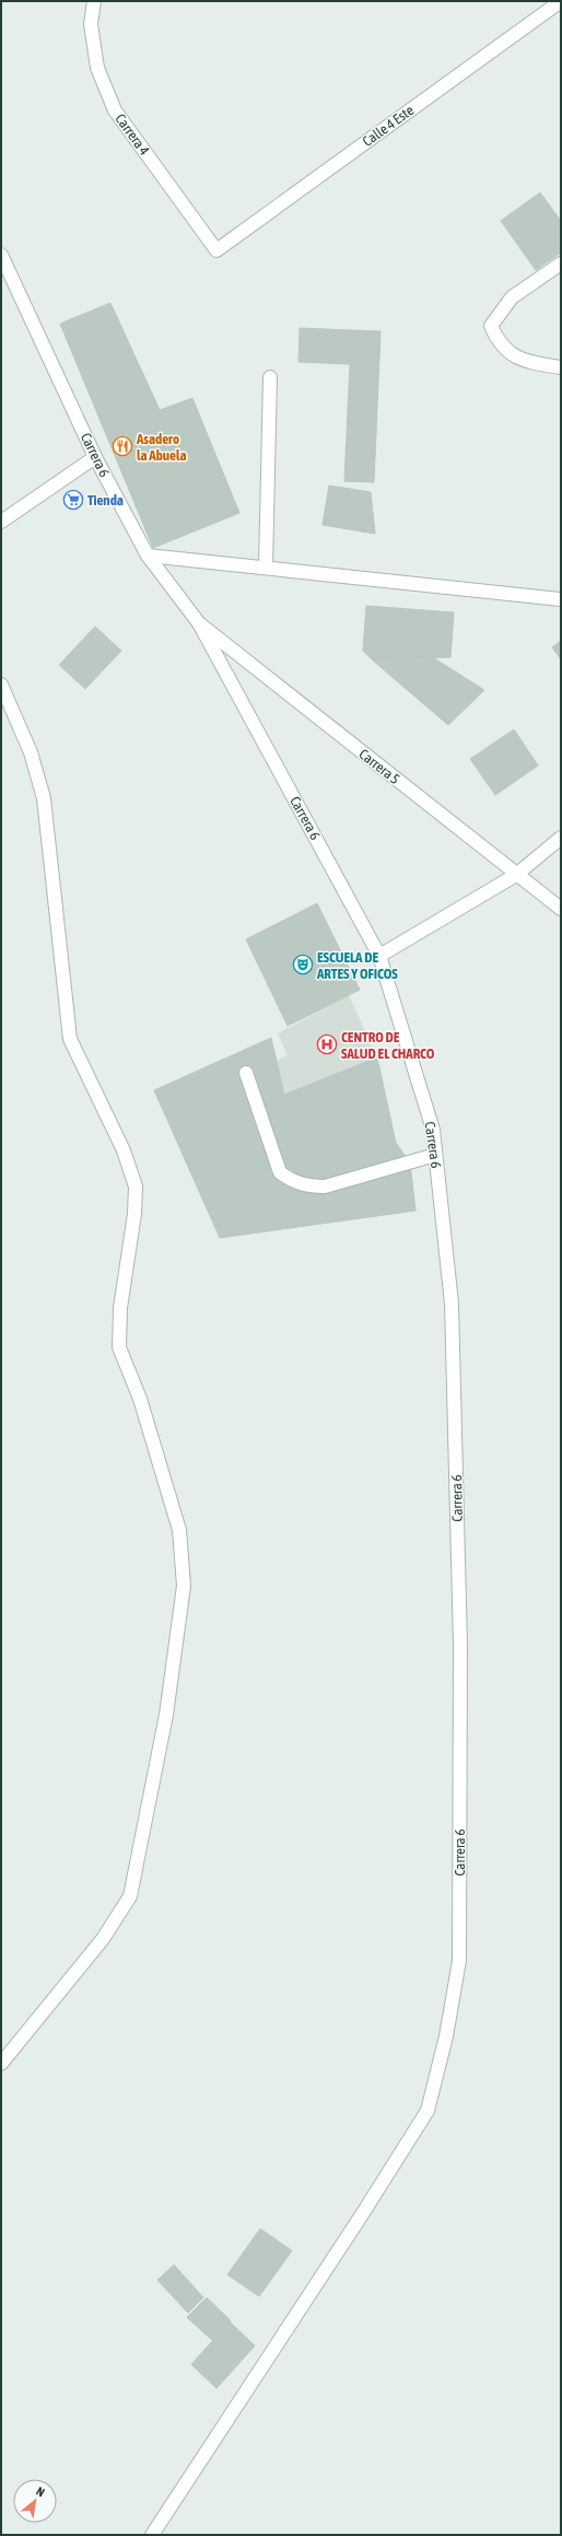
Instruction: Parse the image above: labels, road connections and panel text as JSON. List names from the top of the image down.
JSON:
{
  "streets": {
    "street": [
      "Calle 4 Este",
      "Carrera 4",
      "Carrera 6",
      "Carrera 5"
    ]
  },
  "crossings": [
    ["Calle 4 Este", "Carrera 4"],
    ["Carrera 6", "Carrera 5"]
  ],
  "places": {
    "restaurant": ["Asadero la Abuela"],
    "supermarket": ["Tienda"],
    "theatre": ["ESCUELA DE ARTES Y OFICOS"],
    "hospital": ["CENTRO DE SALUD EL CHARCO"]
  },
  "north": "top right"
}
